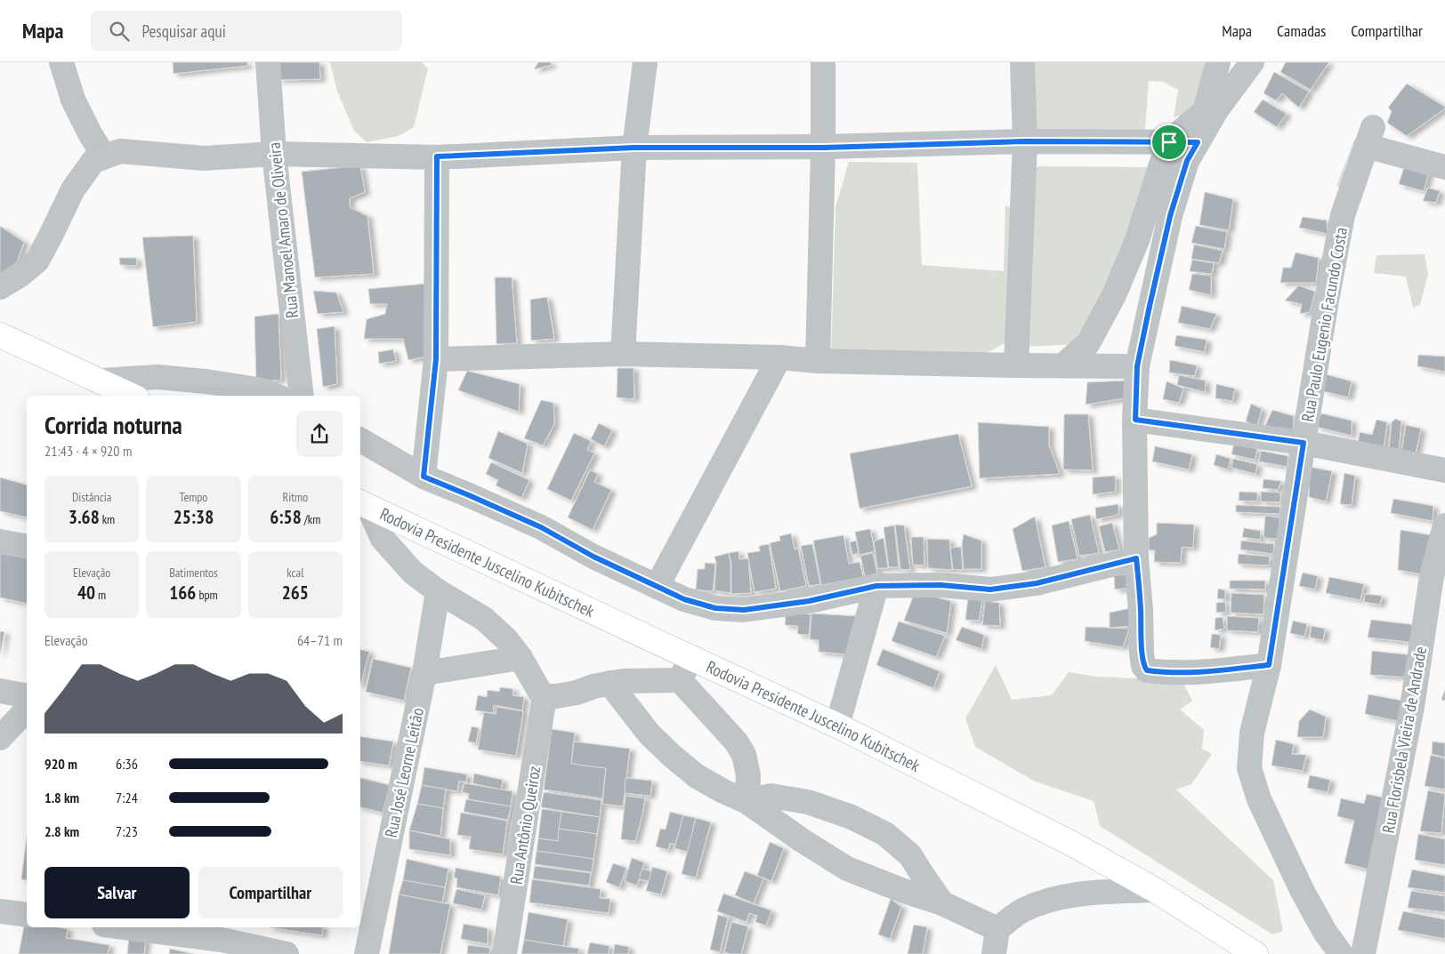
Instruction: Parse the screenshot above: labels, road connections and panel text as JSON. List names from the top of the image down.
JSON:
{
  "streets": {
    "highway": ["Rodovia Presidente Juscelino Kubitschek"],
    "street": [
      "Rua Manoel Amaro de Oliveira",
      "Rua Paulo Eugenio Facundo Costa",
      "Rua Florisbela Vieira de Andrade",
      "Rua José Leorne Leitão",
      "Rua Antônio Queiroz"
    ]
  },
  "page": {
    "header": "Mapa",
    "search": "Pesquisar aqui",
    "nav": ["Mapa", "Camadas", "Compartilhar"],
    "heading": ["Corrida noturna", "21:43 · 4 × 920 m"],
    "stats": [
      ["Distância", "3.68 km"],
      ["Tempo", "25:38"],
      ["Ritmo", "6:58 /km"],
      ["Elevação", "40 m"],
      ["Batimentos", "166 bpm"],
      ["kcal", "265"]
    ],
    "chart": ["Elevação", "64–71 m"],
    "list": [
      {
        "name": "920 m",
        "note": "6:36"
      },
      {
        "name": "1.8 km",
        "note": "7:24"
      },
      {
        "name": "2.8 km",
        "note": "7:23"
      }
    ],
    "buttons": ["Salvar", "Compartilhar"]
  }
}
